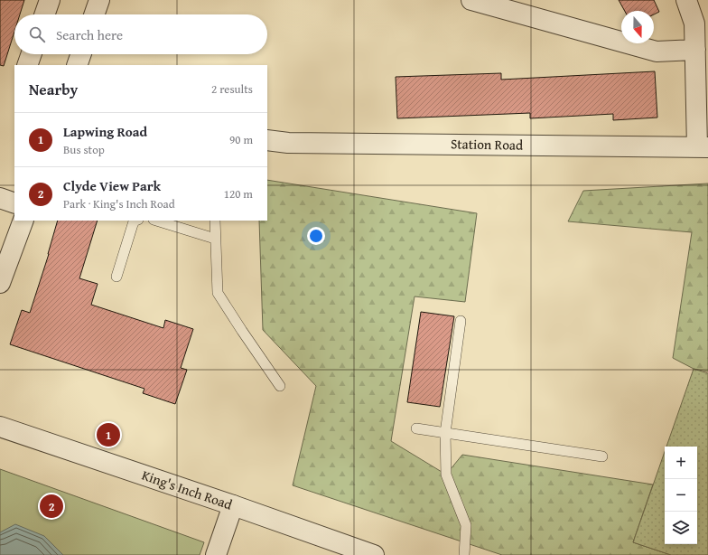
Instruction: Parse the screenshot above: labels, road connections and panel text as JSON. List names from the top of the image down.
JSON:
{
  "streets": {
    "street": ["Station Road", "King's Inch Road"]
  },
  "north": "bottom",
  "page": {
    "search": "Search here",
    "heading": ["Nearby", "2 results"],
    "list": [
      {
        "mark": "1",
        "name": "Lapwing Road",
        "note": "Bus stop",
        "value": "90 m"
      },
      {
        "mark": "2",
        "name": "Clyde View Park",
        "note": "Park · King's Inch Road",
        "value": "120 m"
      }
    ],
    "pins": ["1", "2"],
    "map_buttons": ["+", "−"]
  }
}
